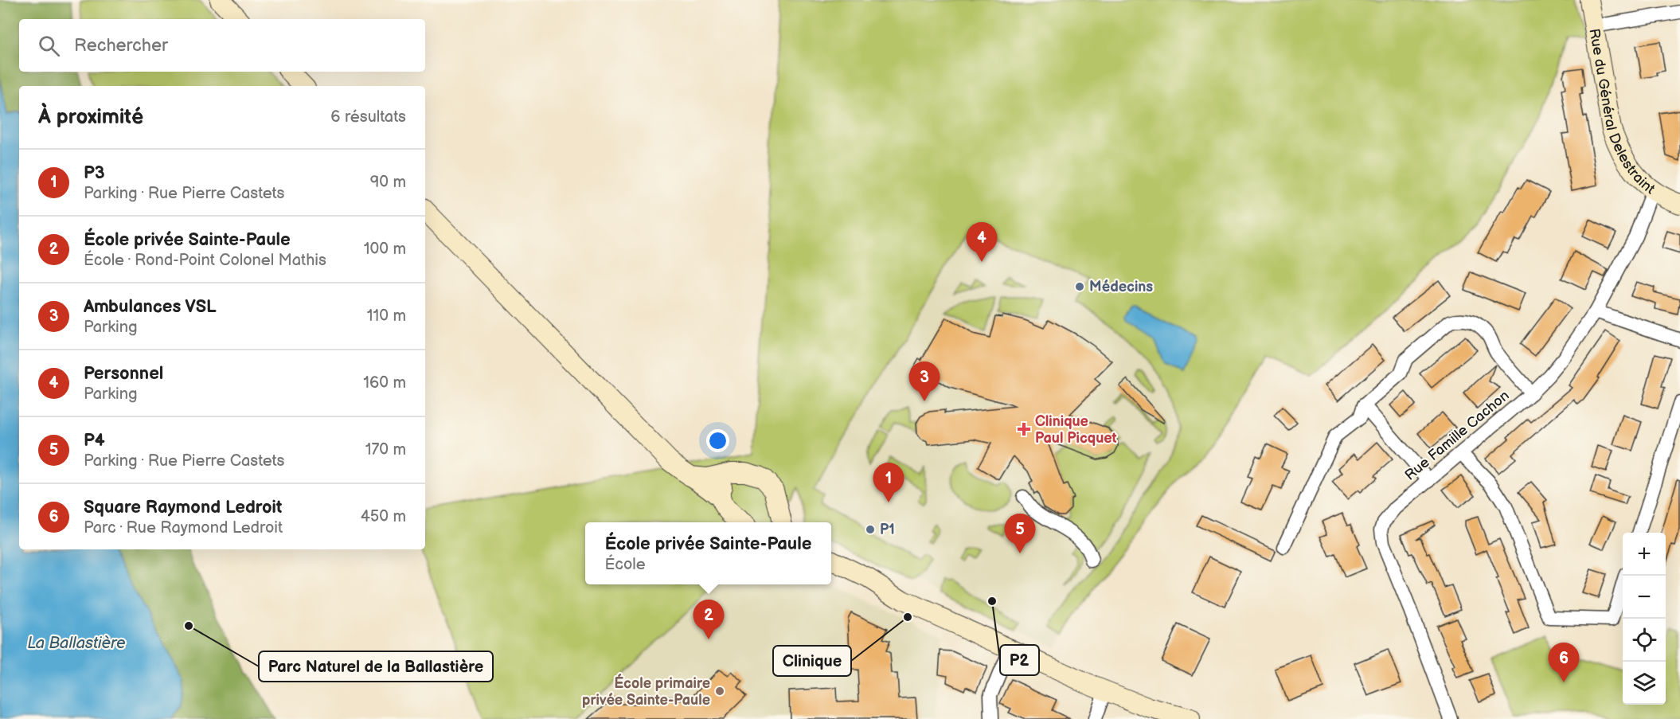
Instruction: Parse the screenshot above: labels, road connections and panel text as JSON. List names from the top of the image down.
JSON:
{
  "streets": {
    "street": ["Rue du Général Delestraint", "Rue Famille Cachon"]
  },
  "crossings": [
    ["Rue du Général Delestraint", "Rue Famille Cachon"]
  ],
  "water": ["La Ballastière"],
  "places": {
    "other": [
      "Médecins",
      "P1",
      "P2",
      "Clinique",
      "Parc Naturel de la Ballastière",
      "École primaire privée Sainte-Paule"
    ],
    "health": ["Clinique Paul Picquet"]
  },
  "page": {
    "search": "Rechercher",
    "heading": ["À proximité", "6 résultats"],
    "list": [
      {
        "mark": "1",
        "name": "P3",
        "note": "Parking · Rue Pierre Castets",
        "value": "90 m"
      },
      {
        "mark": "2",
        "name": "École privée Sainte-Paule",
        "note": "École · Rond-Point Colonel Mathis",
        "value": "100 m"
      },
      {
        "mark": "3",
        "name": "Ambulances VSL",
        "note": "Parking",
        "value": "110 m"
      },
      {
        "mark": "4",
        "name": "Personnel",
        "note": "Parking",
        "value": "160 m"
      },
      {
        "mark": "5",
        "name": "P4",
        "note": "Parking · Rue Pierre Castets",
        "value": "170 m"
      },
      {
        "mark": "6",
        "name": "Square Raymond Ledroit",
        "note": "Parc · Rue Raymond Ledroit",
        "value": "450 m"
      }
    ],
    "pins": [
      "4",
      "3",
      "1",
      "5",
      "2",
      "6"
    ],
    "popup": ["École privée Sainte-Paule", "École"],
    "map_buttons": ["+", "−"]
  }
}
